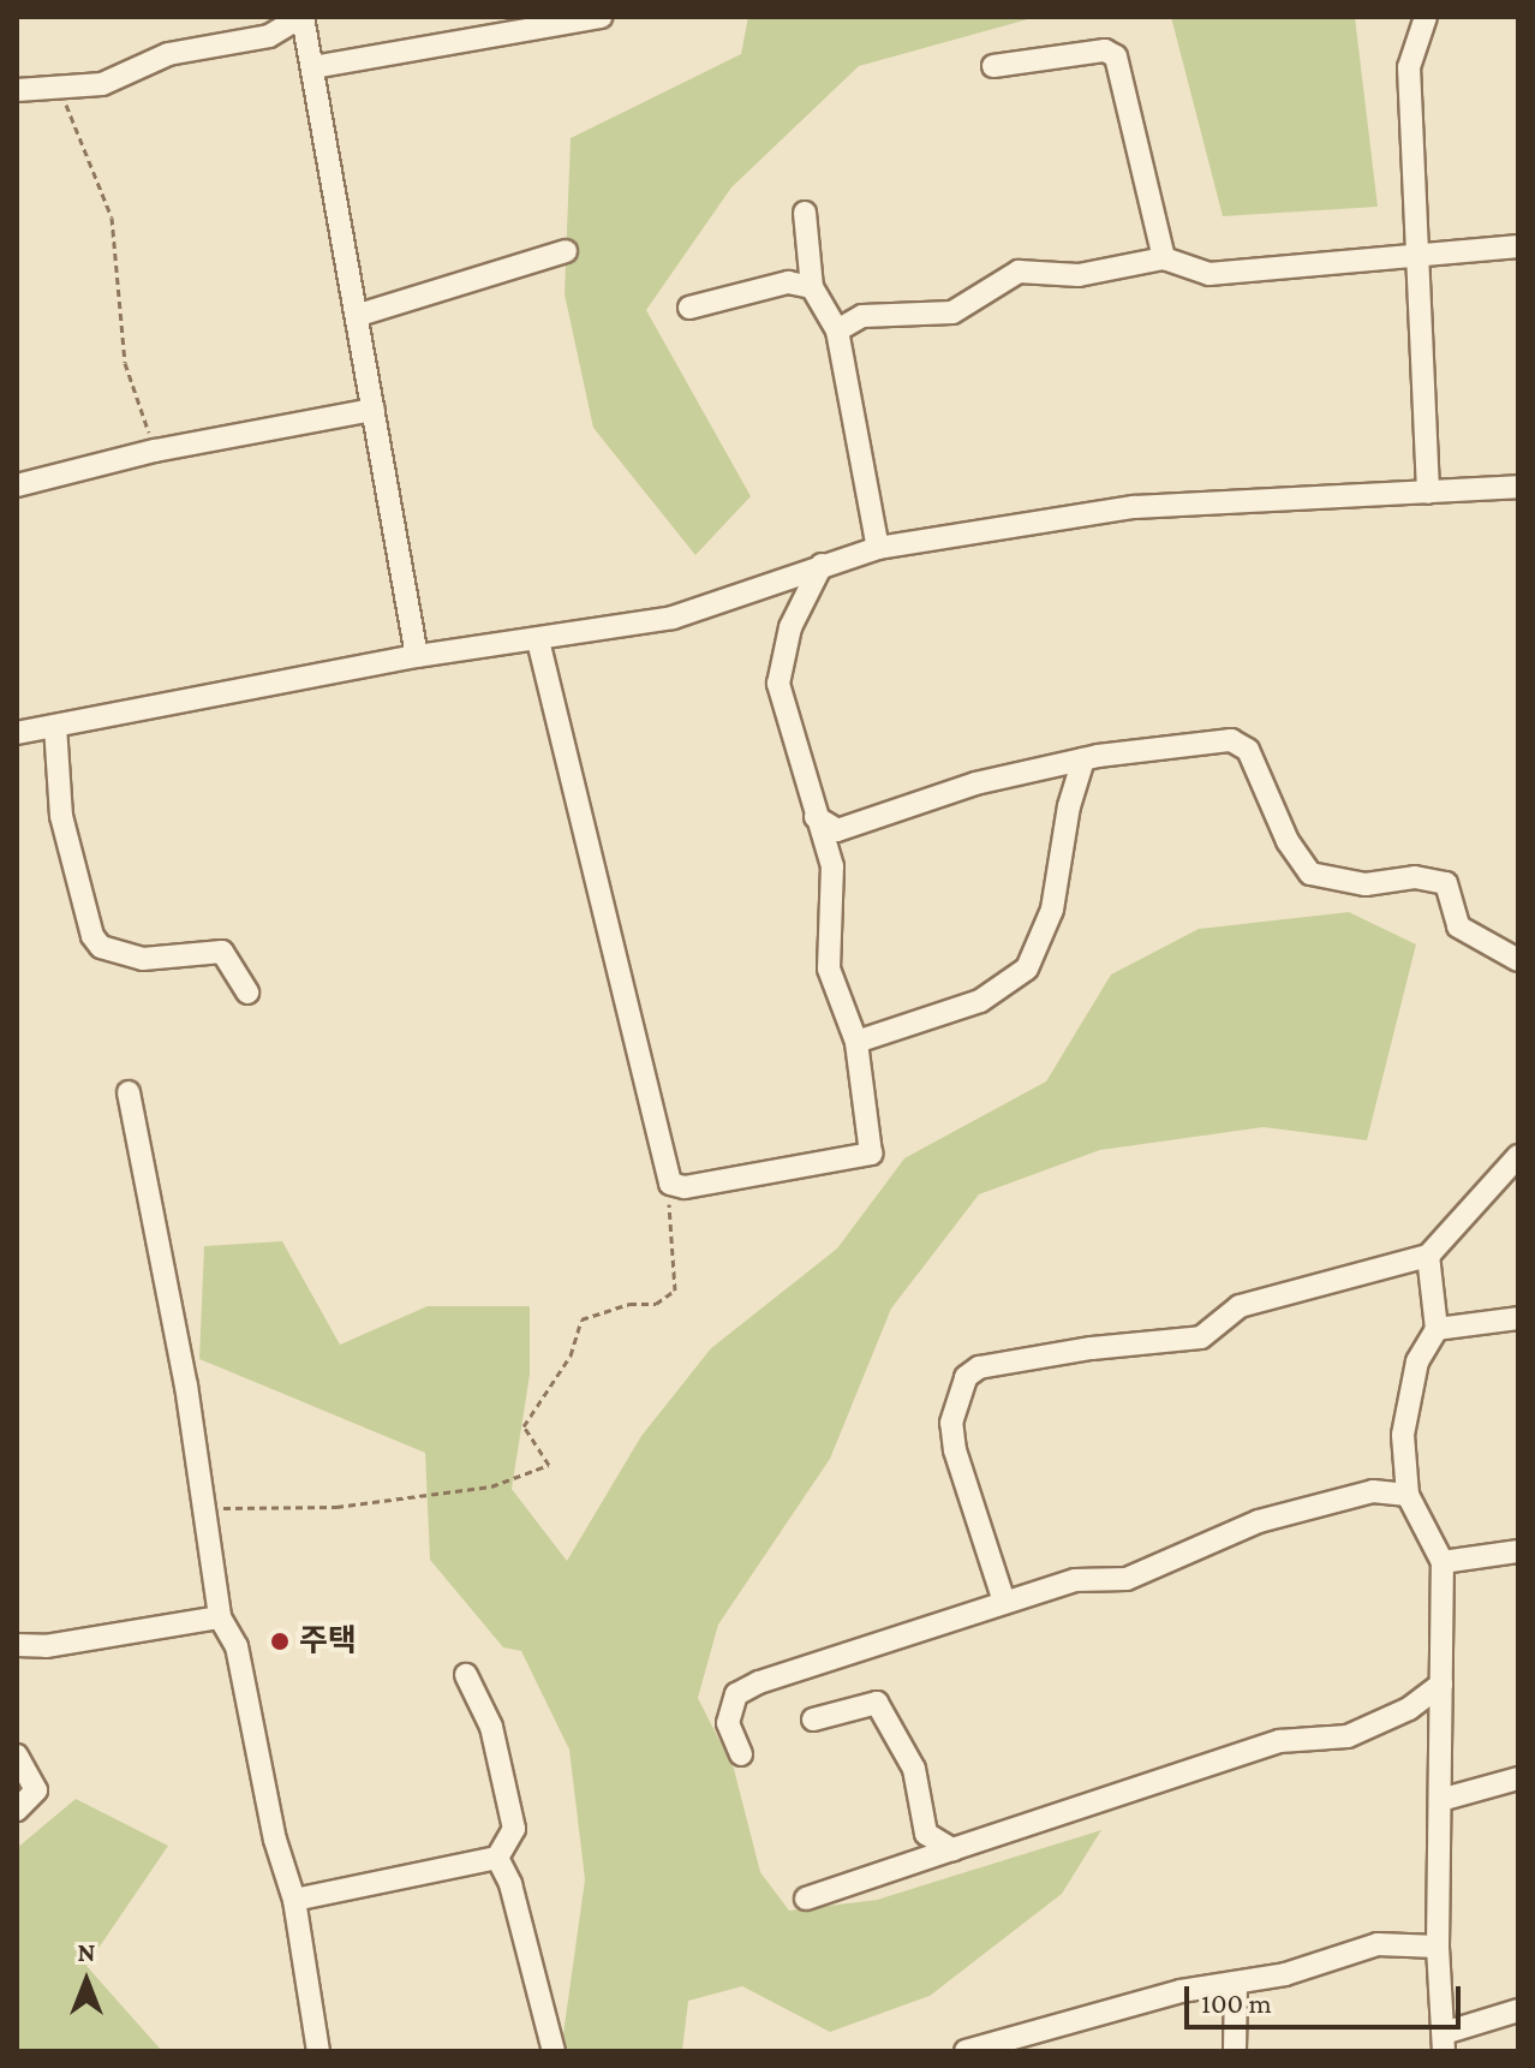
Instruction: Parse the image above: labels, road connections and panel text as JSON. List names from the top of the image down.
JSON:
{
  "places": ["주택"],
  "scale_bar": "100 m",
  "north": "top"
}
